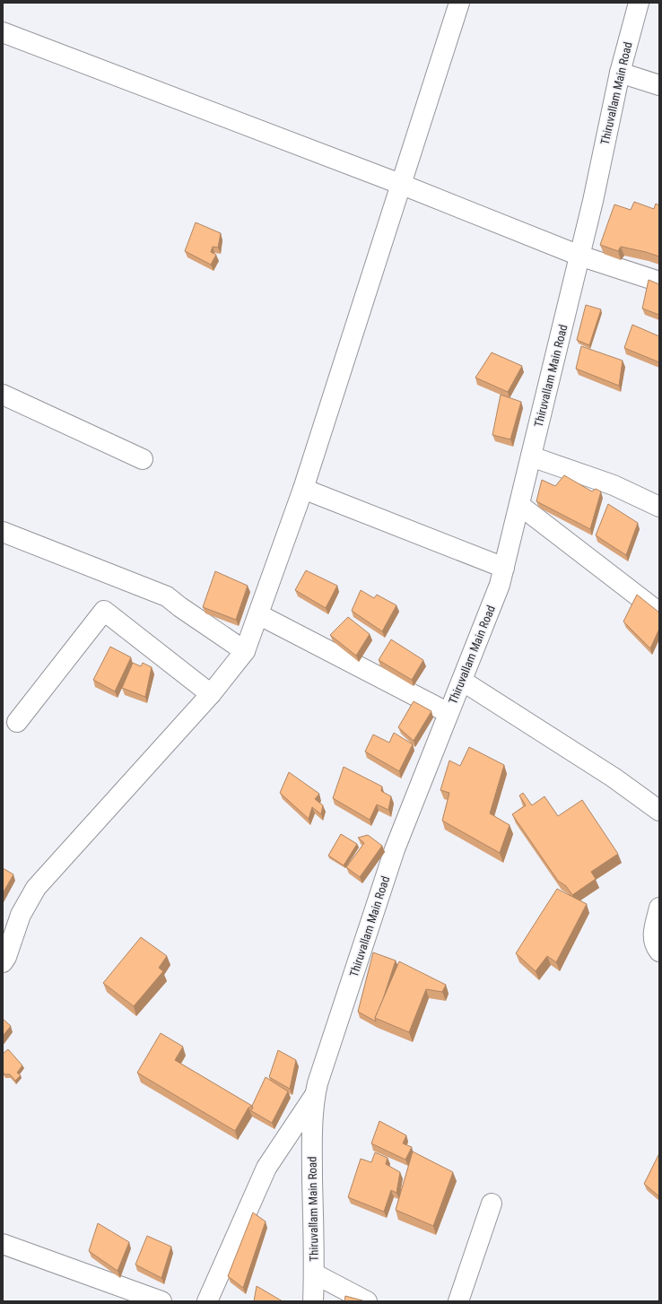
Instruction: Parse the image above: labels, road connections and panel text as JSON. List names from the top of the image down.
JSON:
{
  "streets": {
    "street": ["Thiruvallam Main Road"]
  }
}
